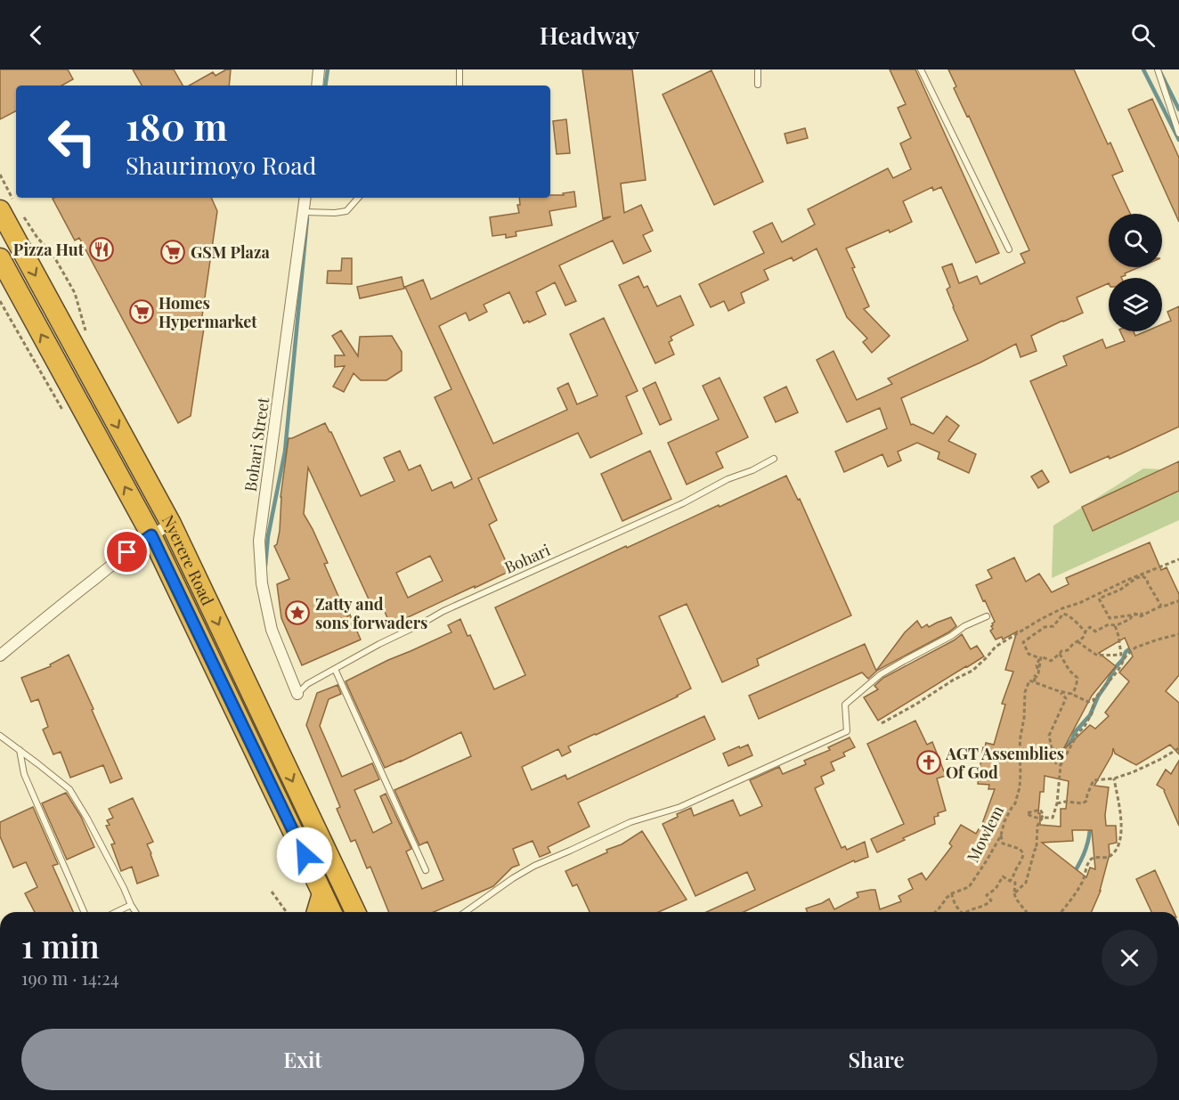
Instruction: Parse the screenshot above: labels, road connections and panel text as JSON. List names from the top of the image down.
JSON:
{
  "streets": {
    "highway": ["Nyerere Road"],
    "street": ["Bohari Street"],
    "lane": ["Bohari"],
    "path": ["Mowlem"]
  },
  "crossings": [
    ["Bohari Street", "Bohari"]
  ],
  "places": {
    "restaurant": ["Pizza Hut"],
    "supermarket": ["GSM Plaza", "Homes Hypermarket"],
    "place": ["Zatty and sons forwaders"],
    "church": ["AGT Assemblies Of God"]
  },
  "page": {
    "header": "Headway",
    "turn": ["180 m", "Shaurimoyo Road"],
    "heading": ["1 min", "190 m · 14:24"],
    "buttons": ["Exit", "Share"]
  }
}
